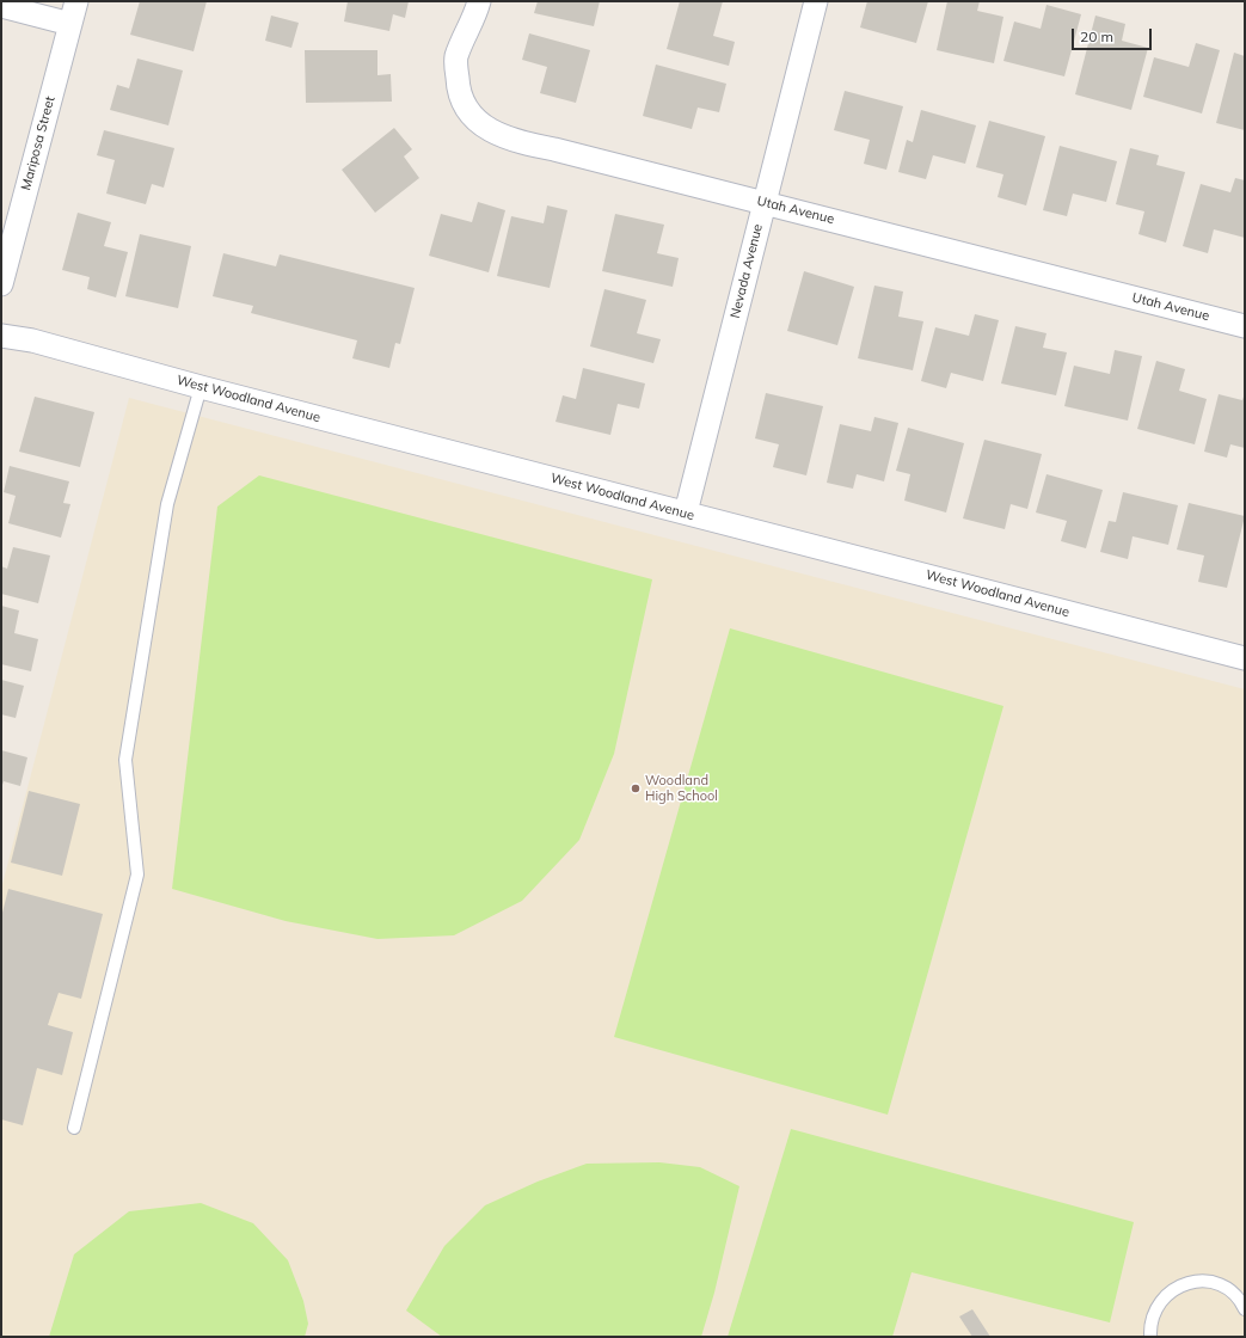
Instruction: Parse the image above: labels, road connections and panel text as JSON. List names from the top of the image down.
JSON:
{
  "streets": {
    "street": [
      "Mariposa Street",
      "Utah Avenue",
      "Nevada Avenue",
      "West Woodland Avenue"
    ]
  },
  "crossings": [
    ["Utah Avenue", "Nevada Avenue"],
    ["Nevada Avenue", "West Woodland Avenue"]
  ],
  "places": ["Woodland High School"],
  "scale_bar": "20 m"
}
